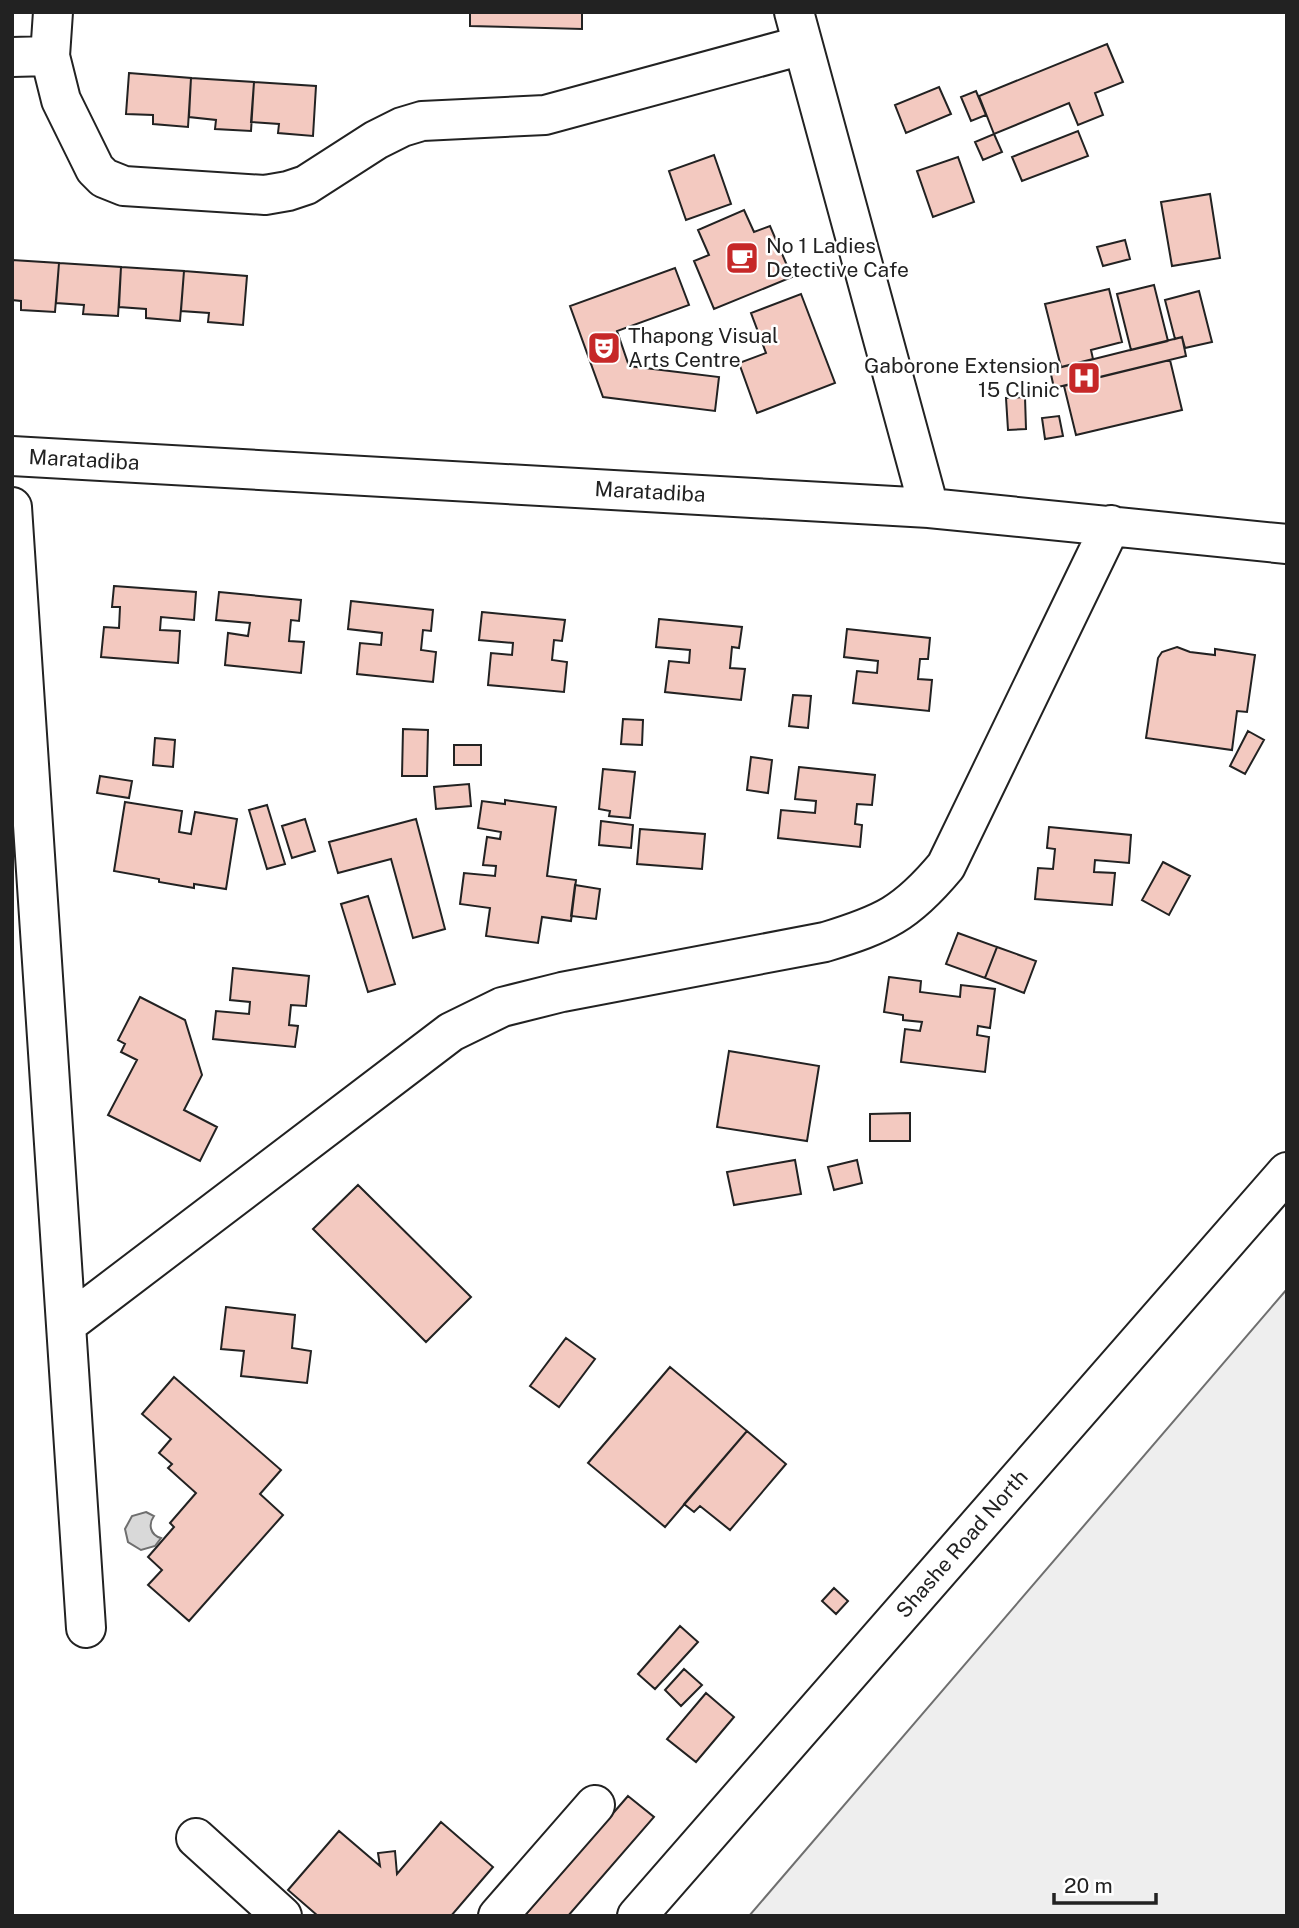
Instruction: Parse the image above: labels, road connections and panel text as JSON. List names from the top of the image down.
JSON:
{
  "streets": {
    "street": ["Maratadiba", "Shashe Road North"]
  },
  "places": {
    "cafe": ["No 1 Ladies Detective Cafe"],
    "theatre": ["Thapong Visual Arts Centre"],
    "hospital": ["Gaborone Extension 15 Clinic"]
  },
  "scale_bar": "20 m"
}
